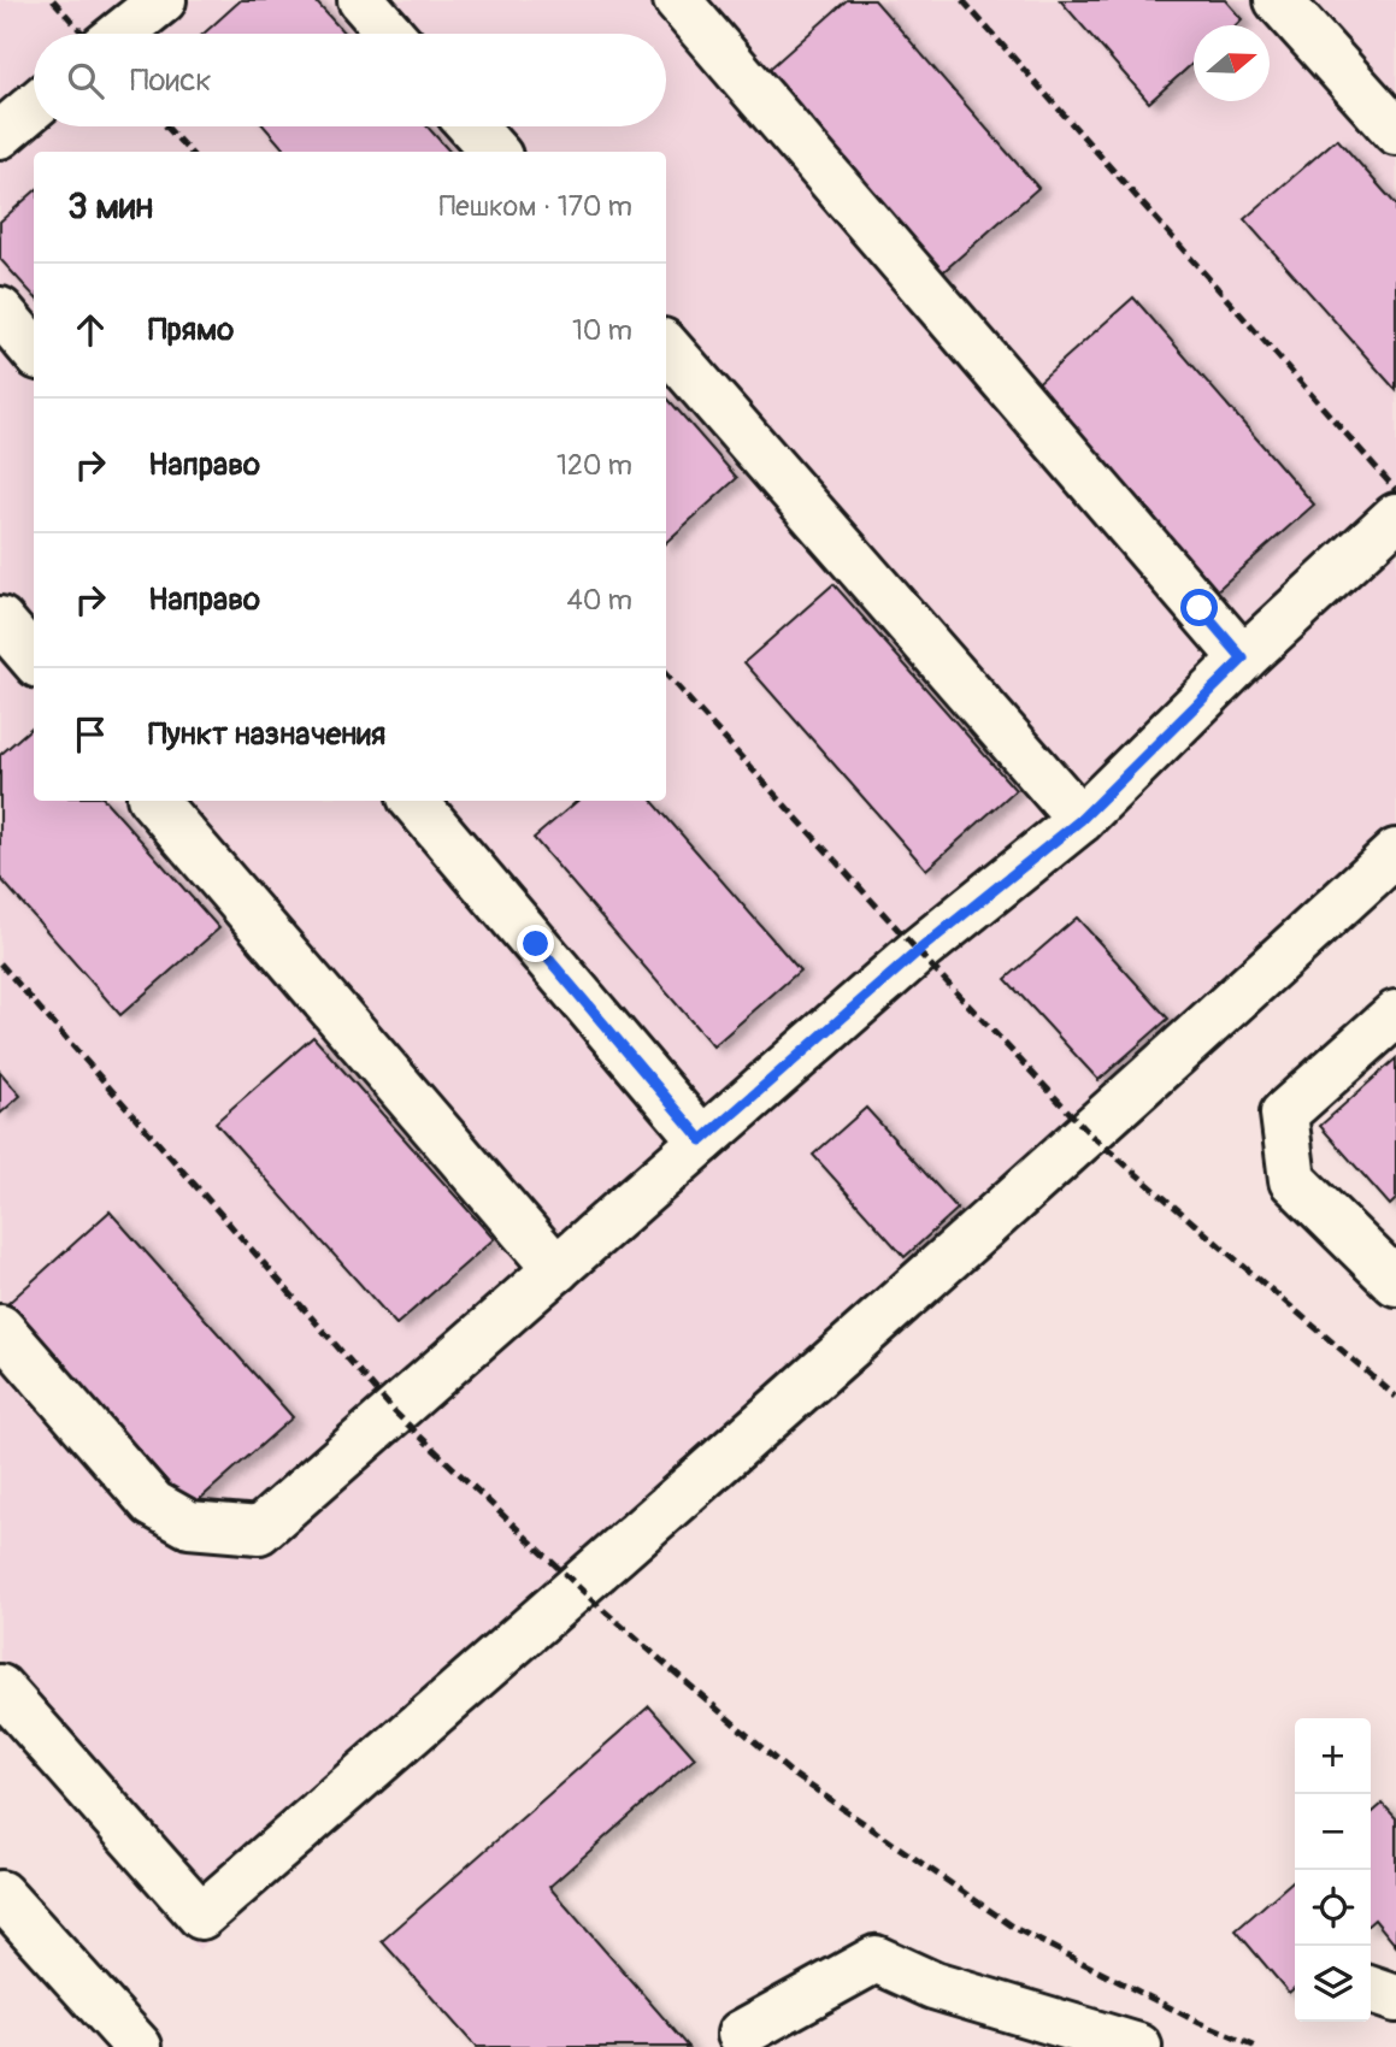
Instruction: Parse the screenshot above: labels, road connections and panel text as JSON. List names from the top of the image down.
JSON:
{
  "north": "right",
  "page": {
    "search": "Поиск",
    "heading": ["3 мин", "Пешком · 170 m"],
    "list": [
      ["Прямо", "10 m"],
      ["Направо", "120 m"],
      ["Направо", "40 m"],
      "Пункт назначения"
    ],
    "map_buttons": ["+", "−"]
  }
}
